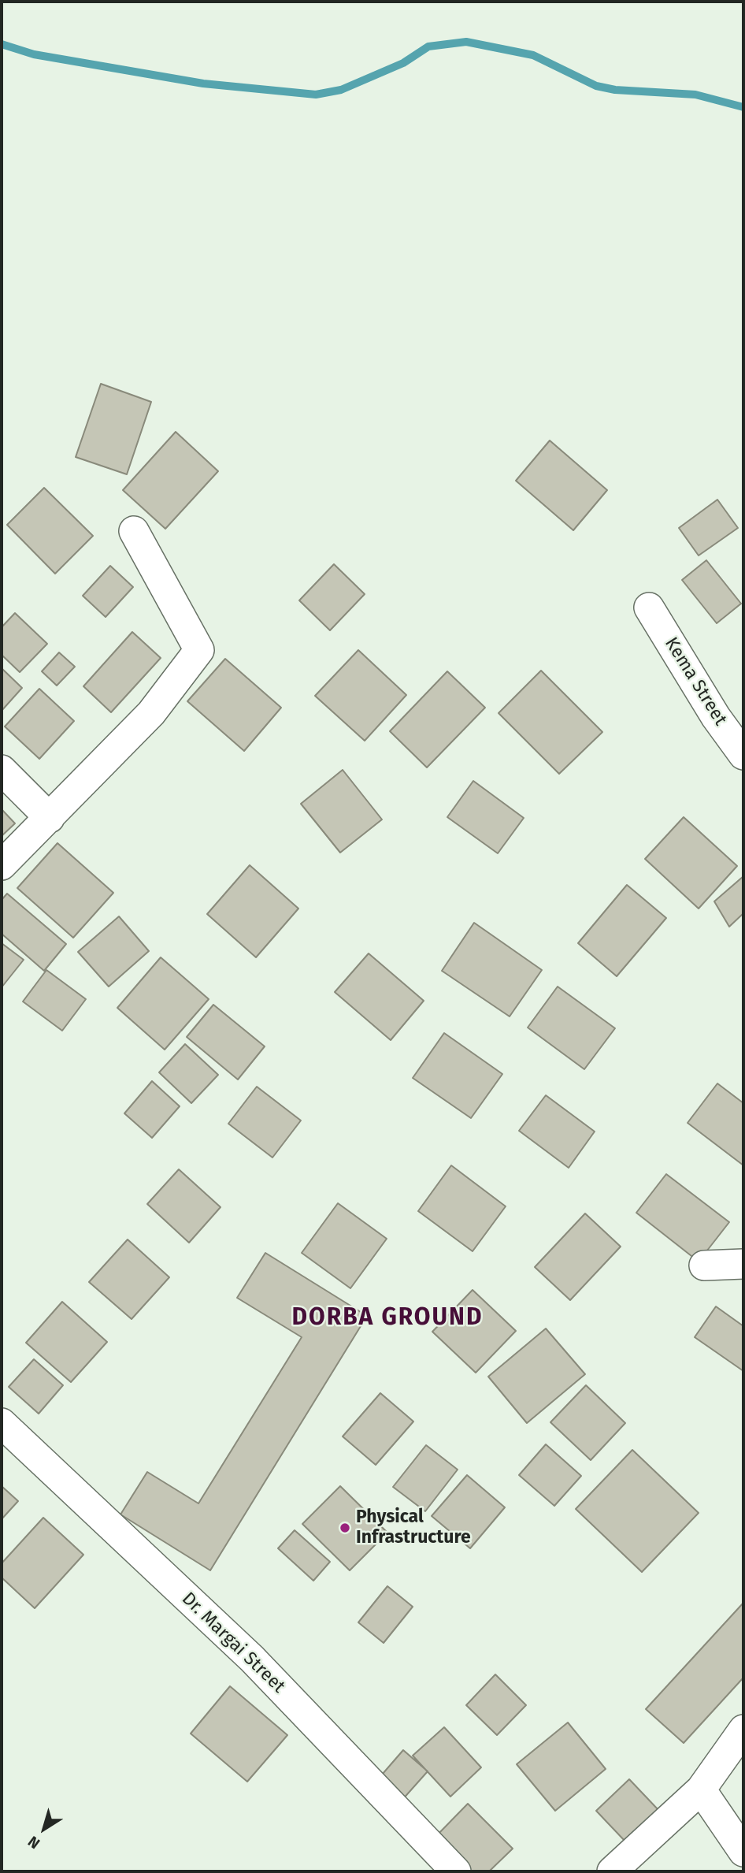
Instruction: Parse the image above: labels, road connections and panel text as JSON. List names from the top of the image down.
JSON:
{
  "streets": {
    "street": ["Kema Street", "Dr. Margai Street"]
  },
  "districts": ["DORBA GROUND"],
  "places": ["Physical Infrastructure"],
  "north": "bottom left"
}
